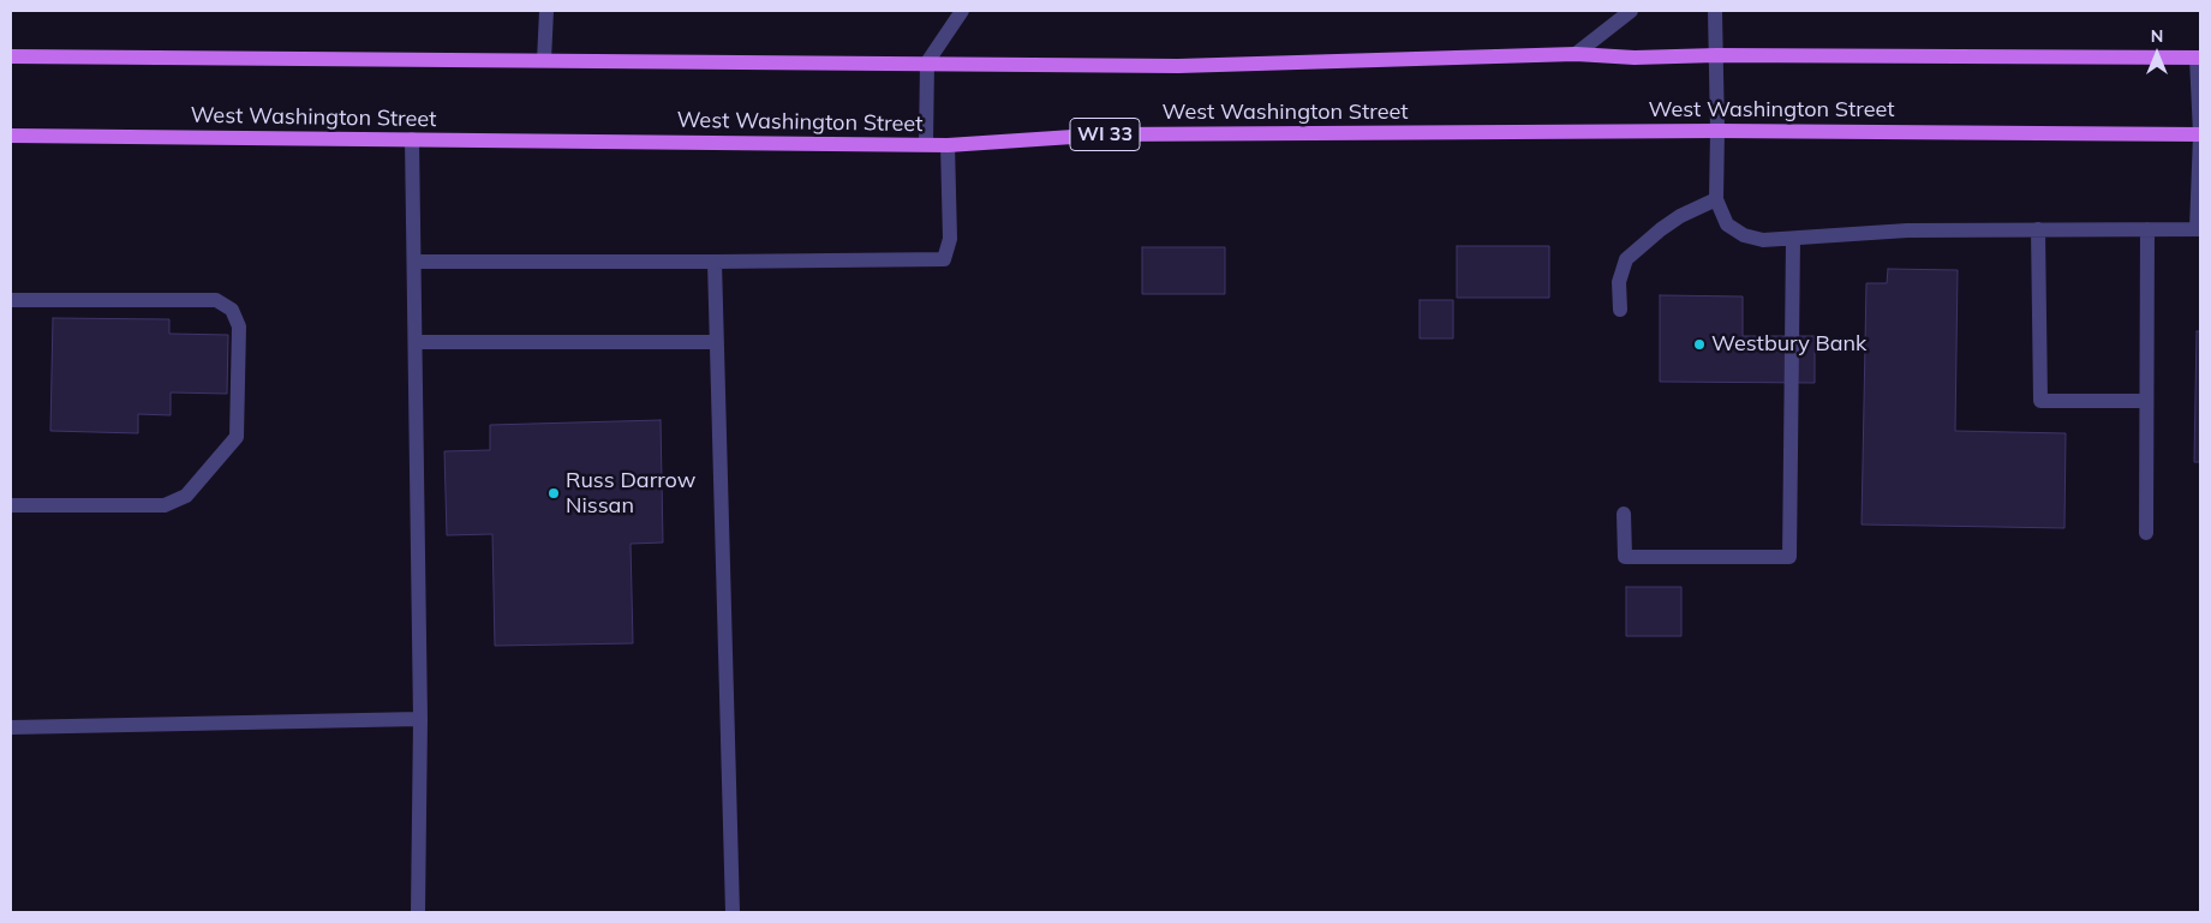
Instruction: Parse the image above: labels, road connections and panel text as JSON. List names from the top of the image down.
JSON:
{
  "streets": {
    "main road": ["West Washington Street", "WI 33"]
  },
  "places": ["Westbury Bank", "Russ Darrow Nissan"],
  "north": "top"
}
